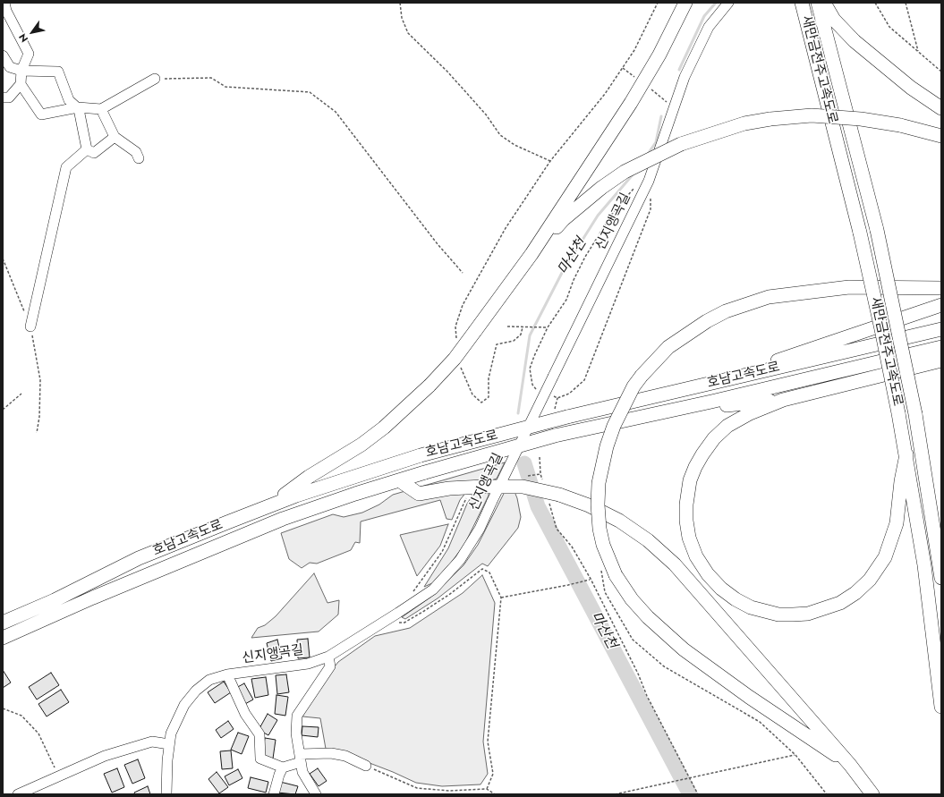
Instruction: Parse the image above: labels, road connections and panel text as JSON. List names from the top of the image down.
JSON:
{
  "streets": {
    "highway": ["새만금전주고속도로", "호남고속도로"],
    "street": ["신지앵곡길"]
  },
  "water": ["마산천"],
  "north": "bottom left"
}
